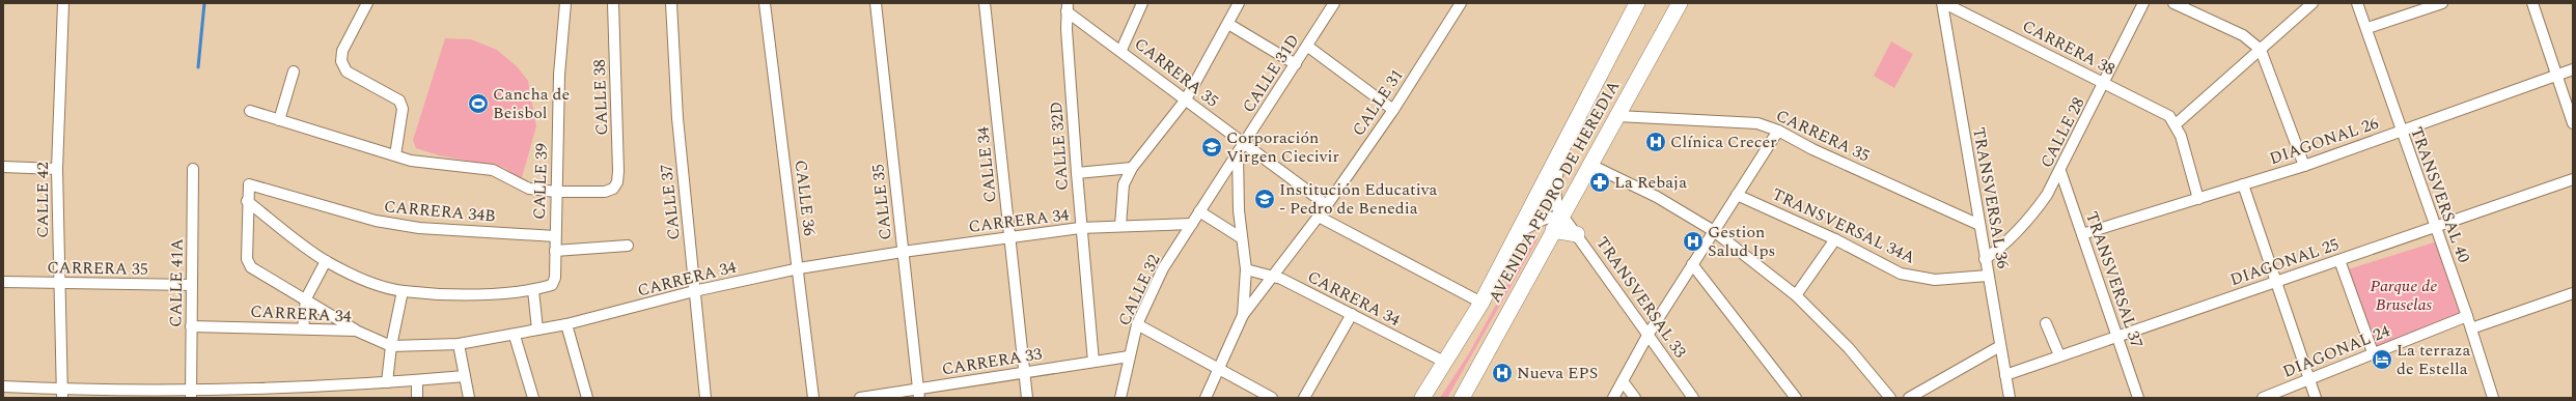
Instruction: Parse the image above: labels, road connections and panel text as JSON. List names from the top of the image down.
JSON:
{
  "streets": {
    "highway": ["AVENIDA PEDRO DE HEREDIA"],
    "street": [
      "CARRERA 38",
      "CARRERA 35",
      "CALLE 31D",
      "CALLE 38",
      "CALLE 31",
      "CALLE 28",
      "DIAGONAL 26",
      "CALLE 32D",
      "CALLE 34",
      "CALLE 39",
      "TRANSVERSAL 40",
      "CALLE 36",
      "TRANSVERSAL 36",
      "CALLE 42",
      "CALLE 37",
      "CALLE 35",
      "CARRERA 34B",
      "CARRERA 34",
      "TRANSVERSAL 34A",
      "DIAGONAL 25",
      "TRANSVERSAL 37",
      "CALLE 41A",
      "CALLE 32",
      "TRANSVERSAL 33",
      "DIAGONAL 24",
      "CARRERA 33"
    ]
  },
  "crossings": [
    ["CARRERA 38", "CALLE 28"],
    ["CARRERA 38", "TRANSVERSAL 36"],
    ["CARRERA 35", "CALLE 31D"],
    ["CARRERA 35", "CALLE 31"],
    ["CARRERA 35", "CALLE 32D"],
    ["CARRERA 35", "AVENIDA PEDRO DE HEREDIA"],
    ["CARRERA 35", "TRANSVERSAL 36"],
    ["CARRERA 35", "CALLE 42"],
    ["CARRERA 35", "CALLE 41A"],
    ["CALLE 31D", "CALLE 31"],
    ["CALLE 31D", "CARRERA 34"],
    ["CALLE 31D", "CALLE 32"],
    ["CALLE 38", "CALLE 39"],
    ["CALLE 31", "CARRERA 34"],
    ["CALLE 28", "TRANSVERSAL 36"],
    ["CALLE 28", "TRANSVERSAL 37"],
    ["DIAGONAL 26", "TRANSVERSAL 40"],
    ["DIAGONAL 26", "TRANSVERSAL 37"],
    ["CALLE 32D", "CARRERA 34"],
    ["CALLE 32D", "CARRERA 33"],
    ["CALLE 34", "CARRERA 34"],
    ["CALLE 34", "CARRERA 33"],
    ["CALLE 39", "CARRERA 34B"],
    ["AVENIDA PEDRO DE HEREDIA", "CARRERA 34"],
    ["AVENIDA PEDRO DE HEREDIA", "TRANSVERSAL 33"],
    ["TRANSVERSAL 40", "DIAGONAL 25"],
    ["TRANSVERSAL 40", "DIAGONAL 24"],
    ["CALLE 36", "CARRERA 34"],
    ["TRANSVERSAL 36", "TRANSVERSAL 34A"],
    ["TRANSVERSAL 36", "DIAGONAL 25"],
    ["CALLE 37", "CARRERA 34"],
    ["CALLE 35", "CARRERA 34"],
    ["CALLE 35", "CARRERA 33"],
    ["CARRERA 34", "CALLE 41A"],
    ["CARRERA 34", "CALLE 32"],
    ["DIAGONAL 25", "TRANSVERSAL 37"],
    ["CALLE 32", "CARRERA 33"]
  ],
  "parks": ["Parque de Bruselas"],
  "places": {
    "sports": ["Cancha de Beisbol"],
    "hospital": ["Clínica Crecer", "Gestion Salud Ips", "Nueva EPS"],
    "school or university": ["Corporación Virgen Ciecivir", "Institución Educativa - Pedro de Benedia"],
    "pharmacy": ["La Rebaja"],
    "hotel": ["La terraza de Estella"]
  }
}
